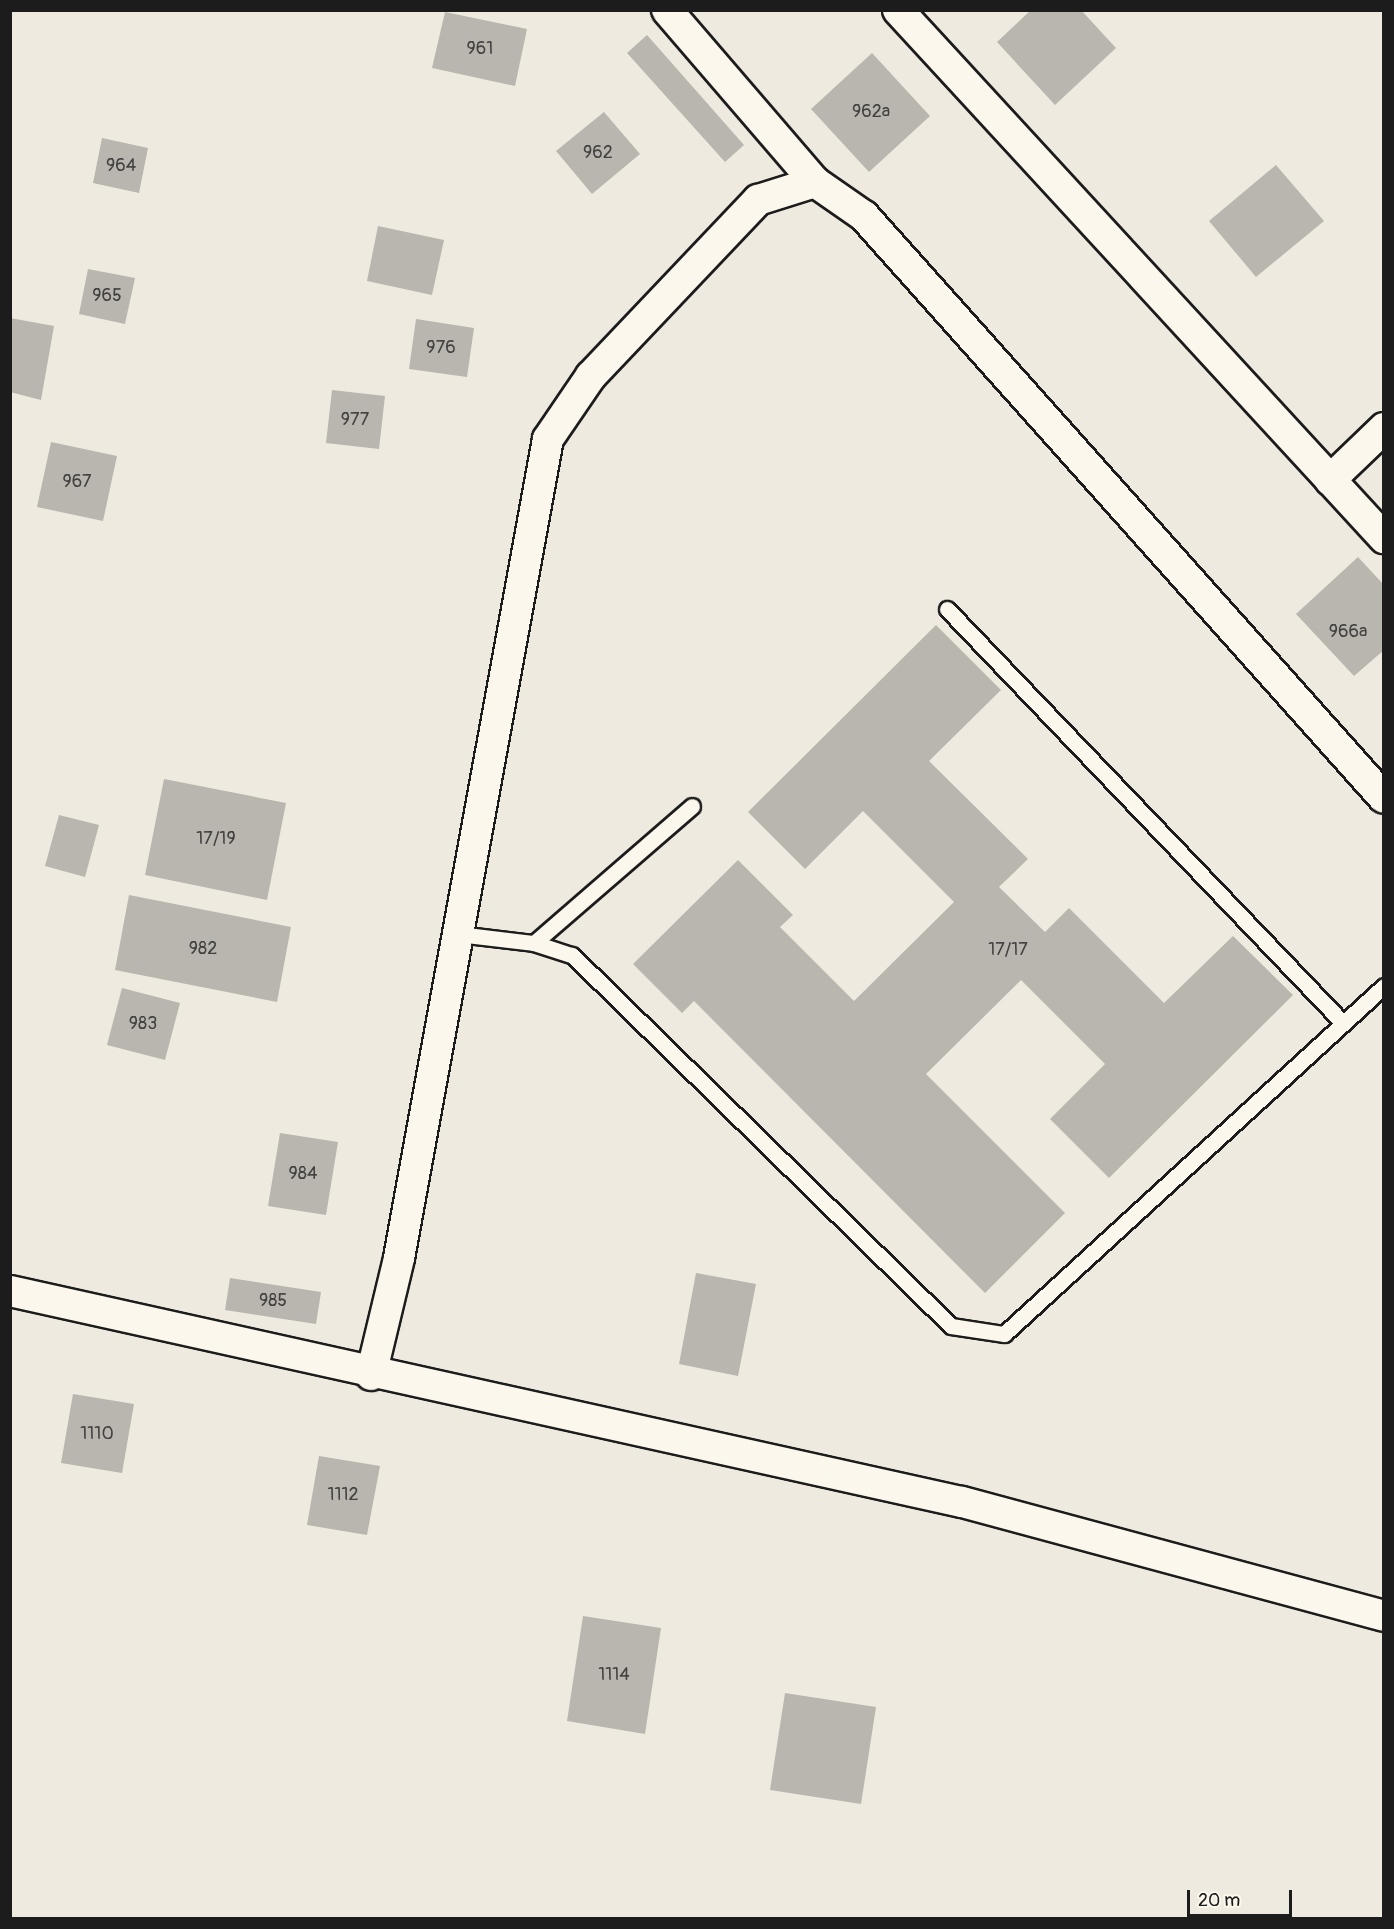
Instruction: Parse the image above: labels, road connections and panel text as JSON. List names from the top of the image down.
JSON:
{
  "house_numbers": [
    "961",
    "962а",
    "962",
    "964",
    "965",
    "976",
    "977",
    "967",
    "966а",
    "17/19",
    "982",
    "17/17",
    "983",
    "984",
    "985",
    "1110",
    "1112",
    "1114"
  ],
  "scale_bar": "20 m"
}
